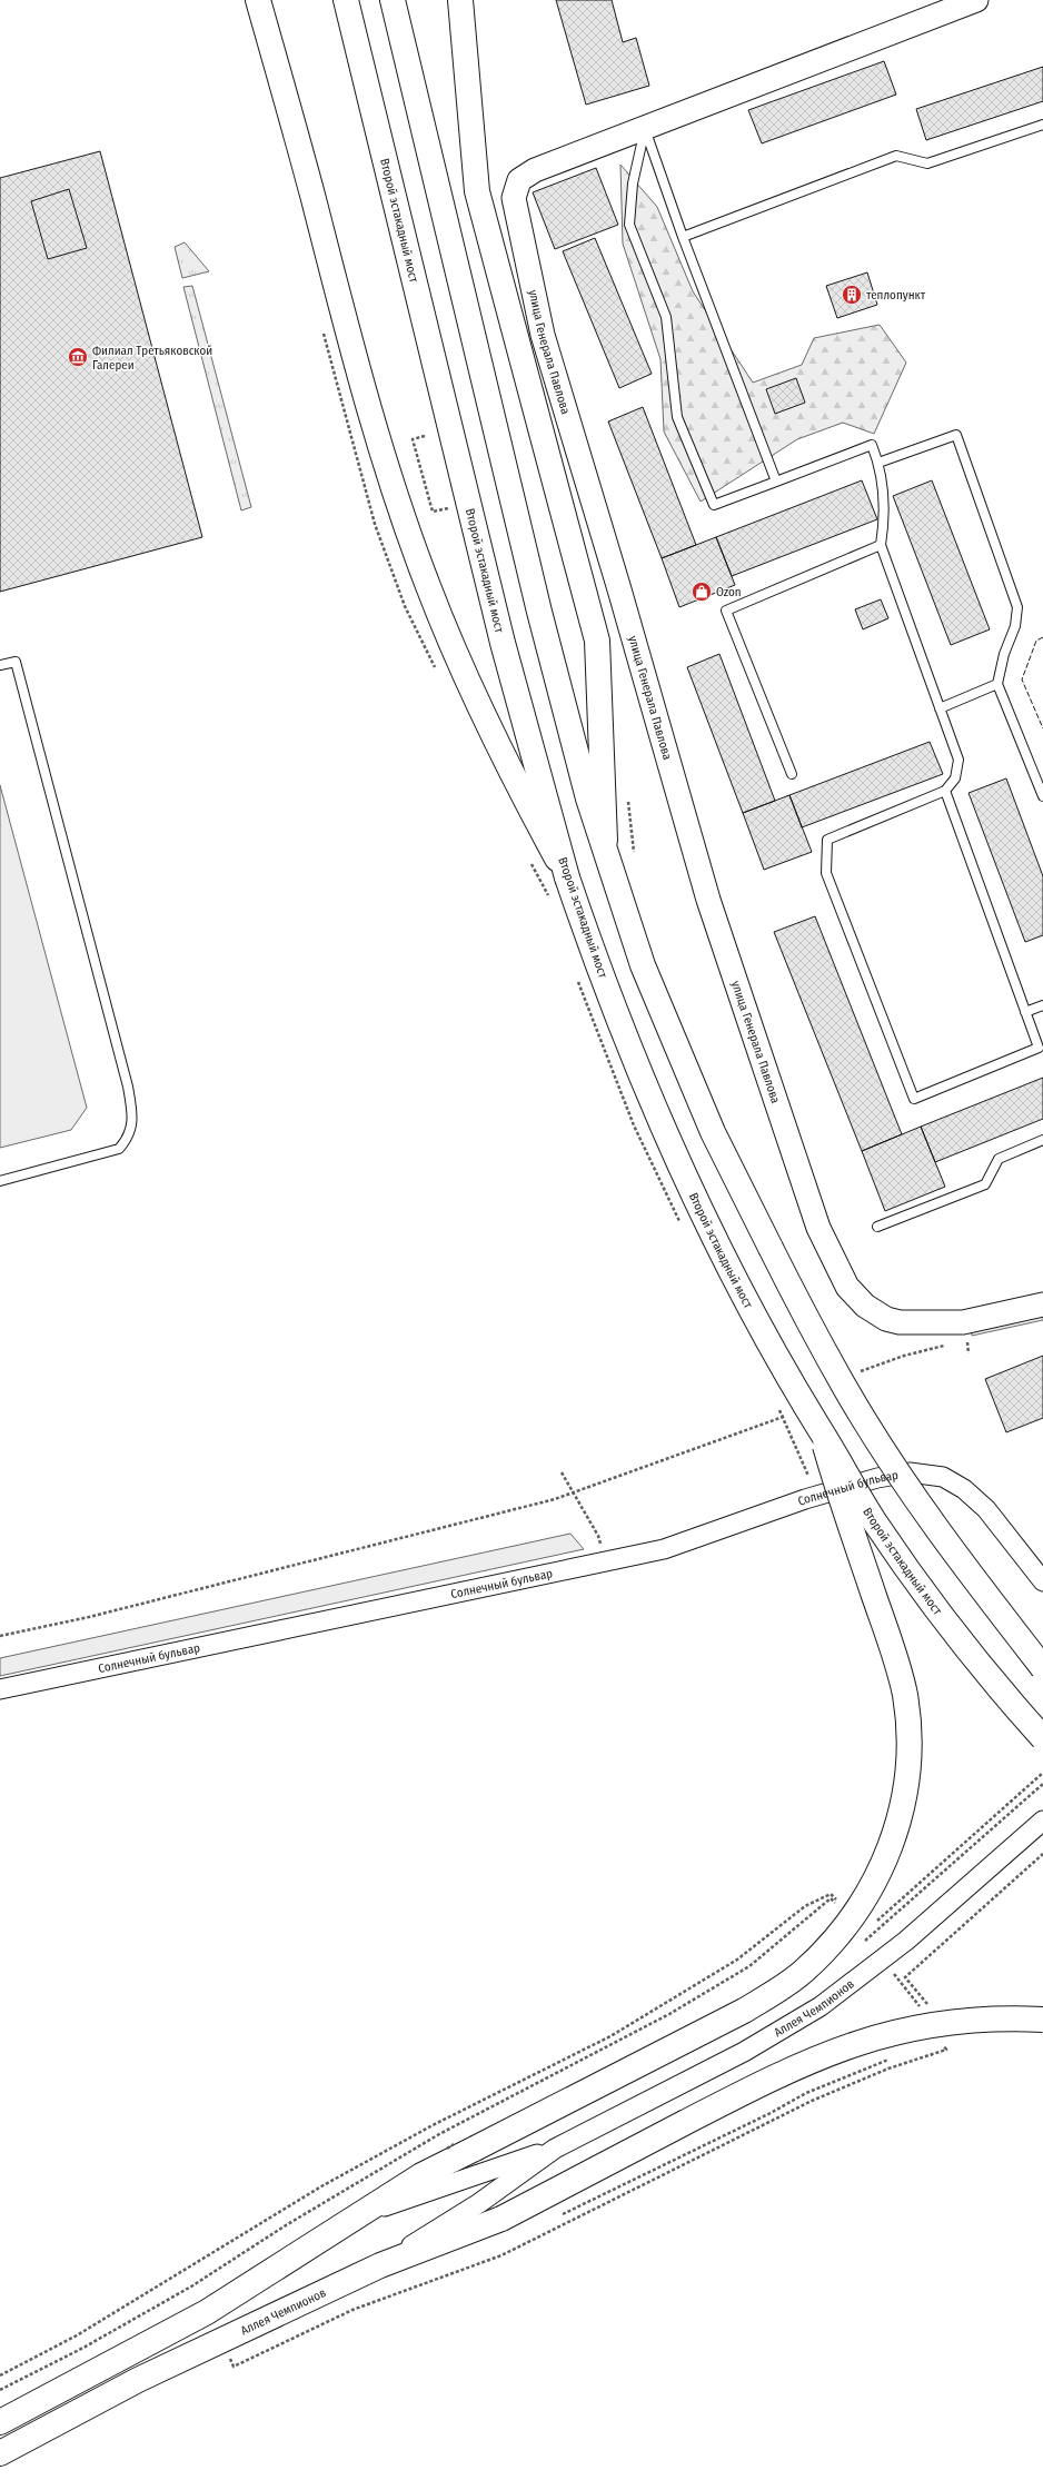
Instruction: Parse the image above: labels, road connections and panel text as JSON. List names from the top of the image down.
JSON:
{
  "streets": {
    "main road": ["Второй эстакадный мост", "Аллея Чемпионов"],
    "street": ["улица Генерала Павлова", "Солнечный бульвар"]
  },
  "places": {
    "building": ["теплопункт"],
    "museum": ["Филиал Третьяковской Галереи"],
    "shop": ["Ozon"]
  }
}
